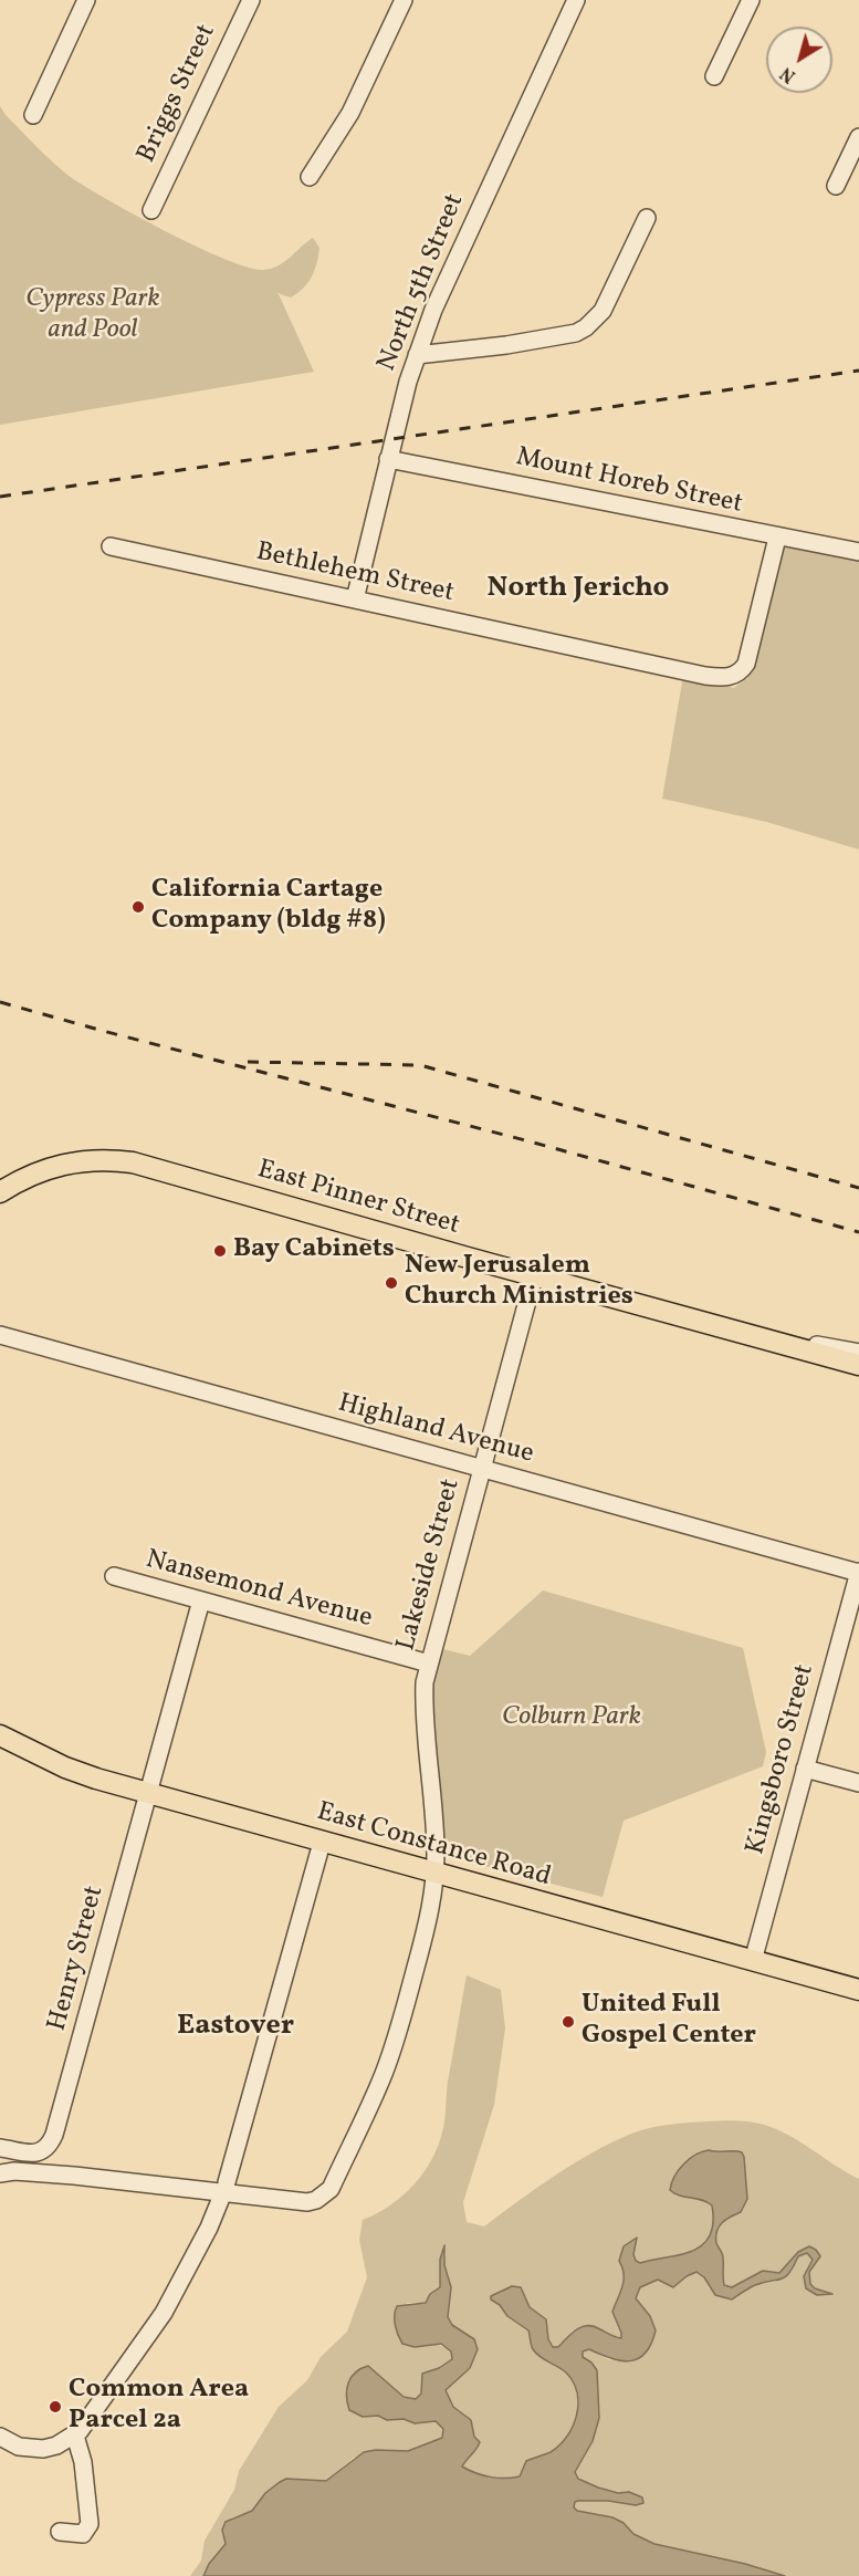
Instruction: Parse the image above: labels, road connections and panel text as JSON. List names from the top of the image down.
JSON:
{
  "streets": {
    "main road": ["East Pinner Street", "East Constance Road"],
    "street": [
      "Briggs Street",
      "North 5th Street",
      "Mount Horeb Street",
      "Bethlehem Street",
      "Highland Avenue",
      "Lakeside Street",
      "Nansemond Avenue",
      "Kingsboro Street",
      "Henry Street"
    ]
  },
  "crossings": [
    ["North 5th Street", "Mount Horeb Street"],
    ["North 5th Street", "Bethlehem Street"],
    ["Mount Horeb Street", "Bethlehem Street"],
    ["East Pinner Street", "Lakeside Street"],
    ["Highland Avenue", "Lakeside Street"],
    ["Highland Avenue", "Kingsboro Street"],
    ["Lakeside Street", "Nansemond Avenue"],
    ["Lakeside Street", "East Constance Road"],
    ["Nansemond Avenue", "Henry Street"],
    ["Kingsboro Street", "East Constance Road"],
    ["East Constance Road", "Henry Street"]
  ],
  "districts": ["North Jericho", "Eastover"],
  "parks": ["Cypress Park and Pool", "Colburn Park"],
  "places": [
    "California Cartage Company (bldg #8)",
    "Bay Cabinets",
    "New Jerusalem Church Ministries",
    "United Full Gospel Center",
    "Common Area Parcel 2a"
  ],
  "north": "bottom left"
}
